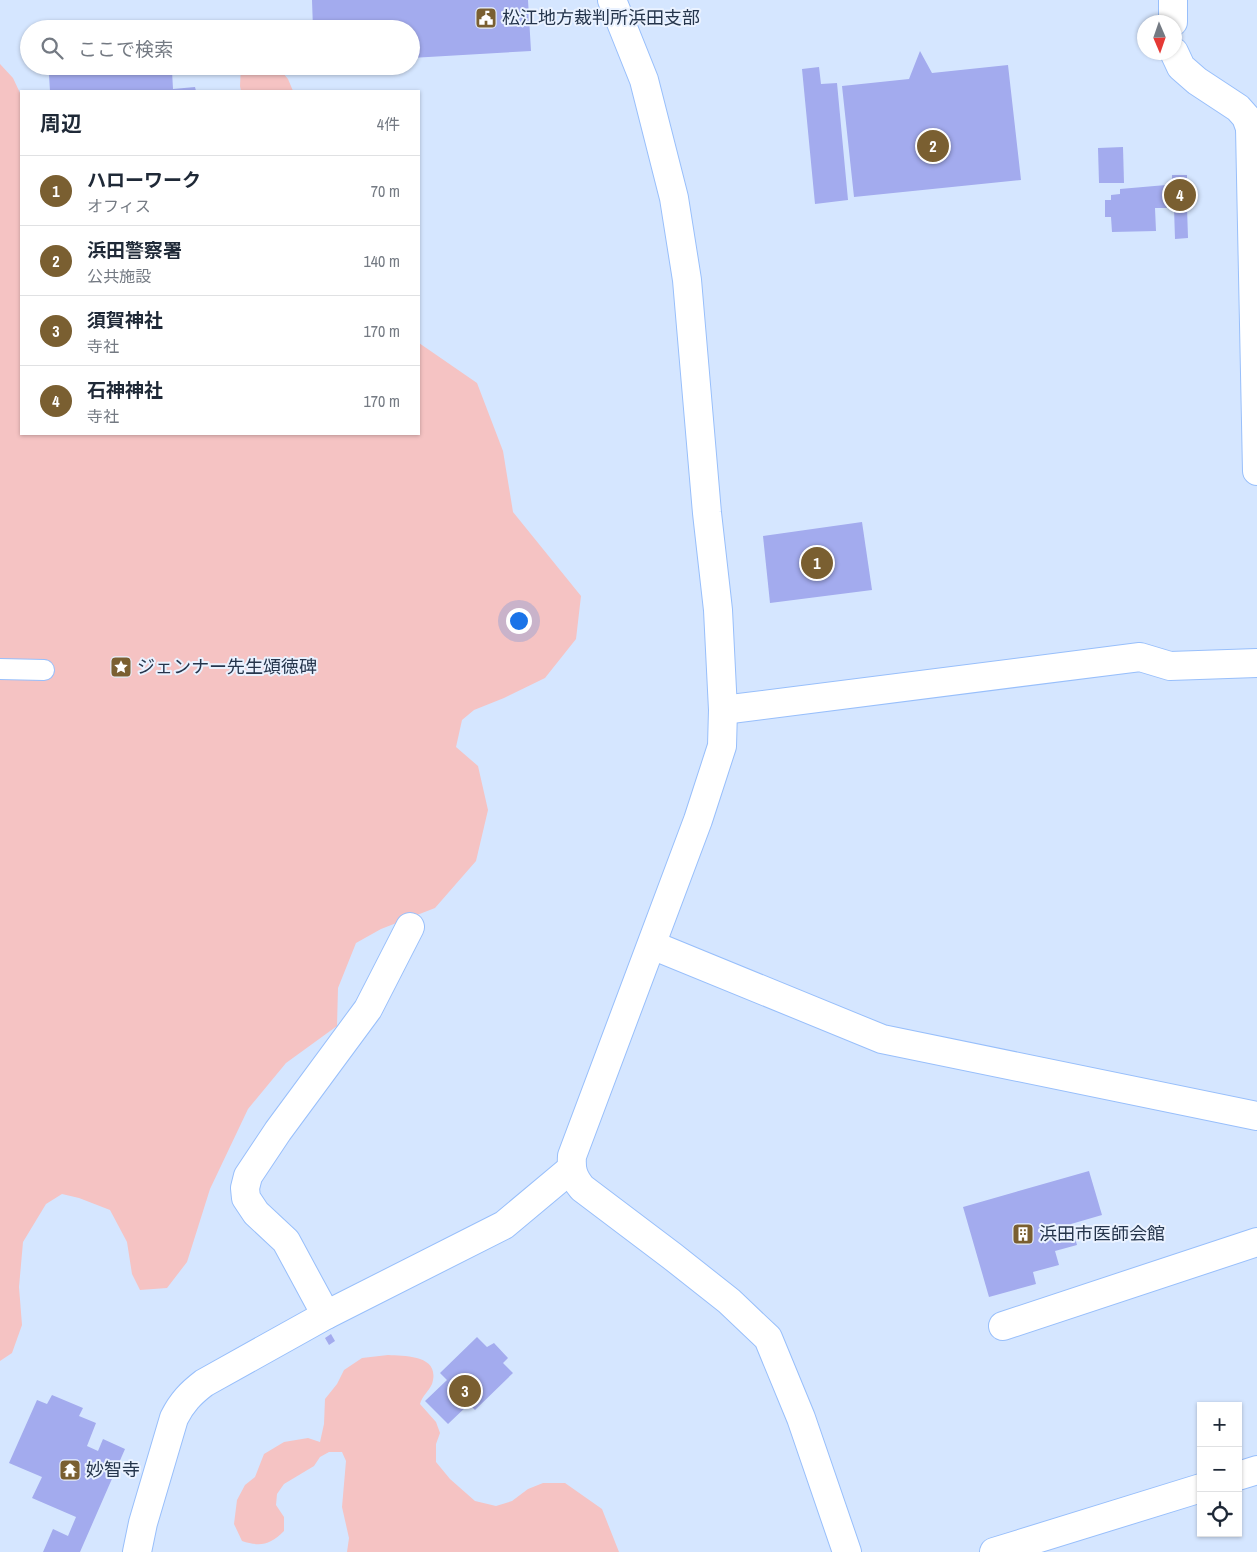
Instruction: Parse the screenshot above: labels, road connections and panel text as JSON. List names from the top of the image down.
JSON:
{
  "places": {
    "public building": ["松江地方裁判所浜田支部"],
    "place": ["ジェンナー先生頌徳碑"],
    "building": ["浜田市医師会館"],
    "temple": ["妙智寺"]
  },
  "north": "bottom",
  "page": {
    "search": "ここで検索",
    "heading": ["周辺", "4件"],
    "pins": [
      "2",
      "4",
      "1",
      "3"
    ],
    "list": [
      {
        "mark": "1",
        "name": "ハローワーク",
        "note": "オフィス",
        "value": "70 m"
      },
      {
        "mark": "2",
        "name": "浜田警察署",
        "note": "公共施設",
        "value": "140 m"
      },
      {
        "mark": "3",
        "name": "須賀神社",
        "note": "寺社",
        "value": "170 m"
      },
      {
        "mark": "4",
        "name": "石神神社",
        "note": "寺社",
        "value": "170 m"
      }
    ],
    "map_buttons": ["+", "−"]
  }
}
